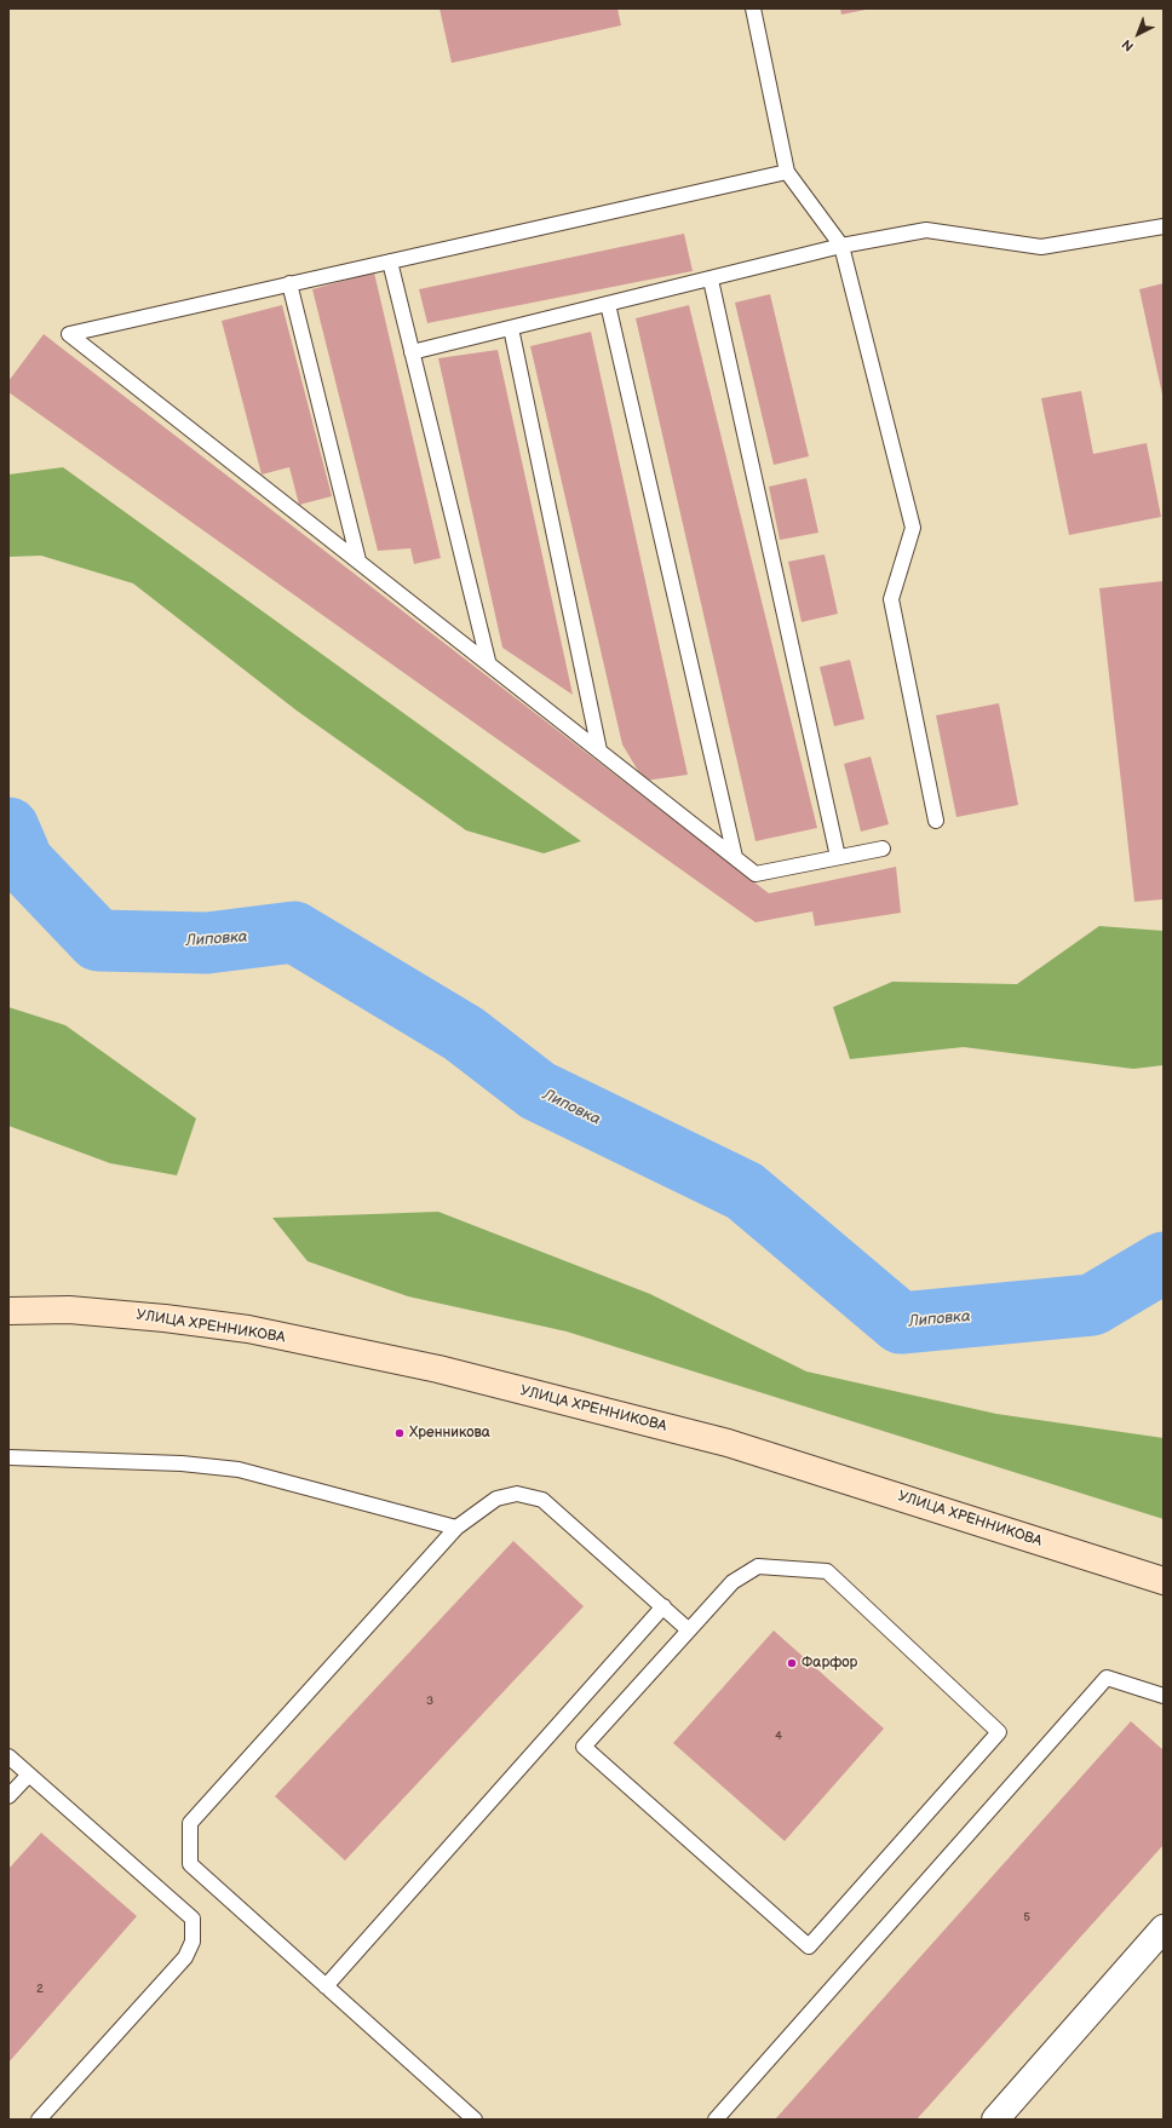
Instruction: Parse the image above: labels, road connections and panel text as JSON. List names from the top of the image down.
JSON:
{
  "streets": {
    "street": ["УЛИЦА ХРЕННИКОВА"]
  },
  "water": ["Липовка"],
  "places": ["Хренникова", "Фарфор"],
  "house_numbers": [
    "3",
    "4",
    "5",
    "2"
  ],
  "north": "bottom left"
}
